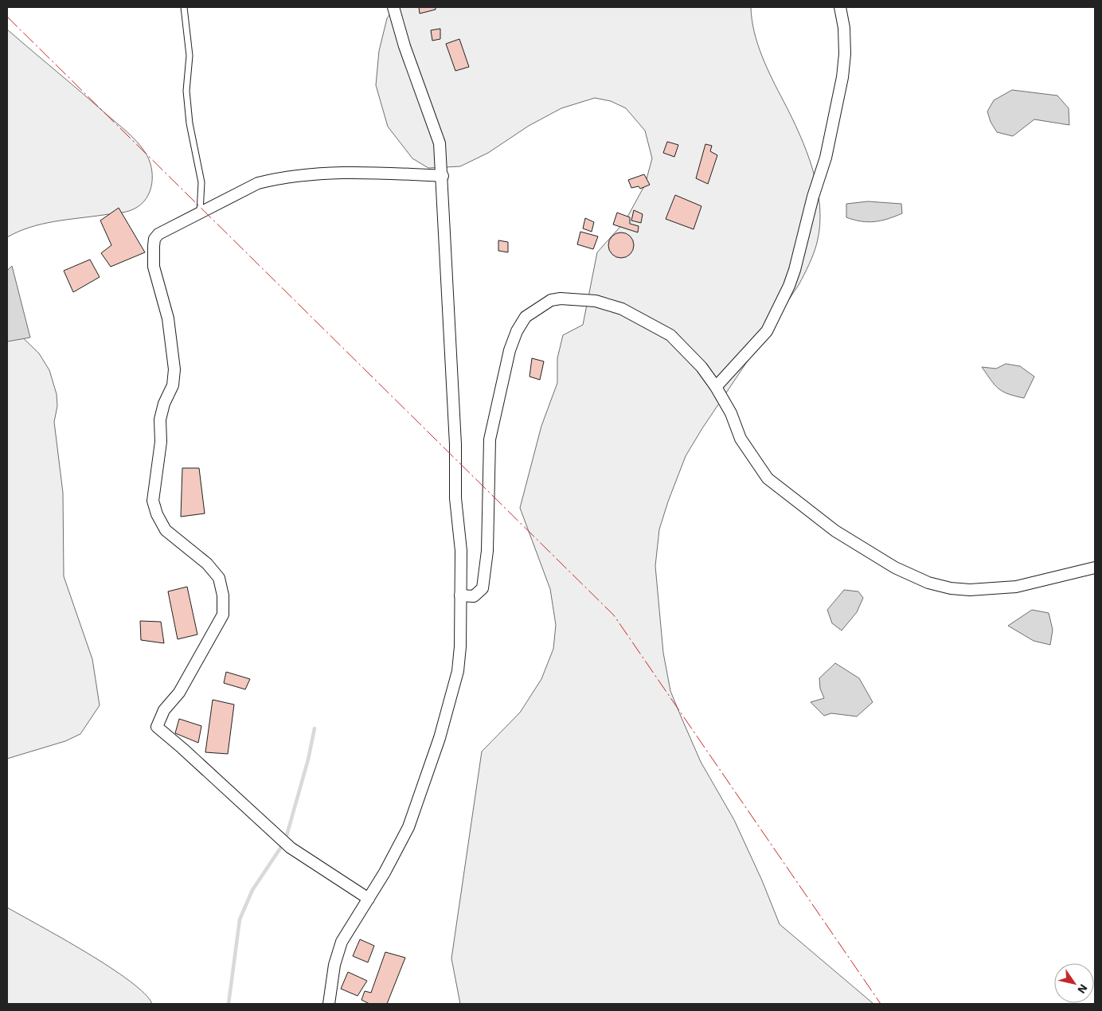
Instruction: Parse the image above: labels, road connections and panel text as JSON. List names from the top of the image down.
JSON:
{
  "north": "bottom right"
}
